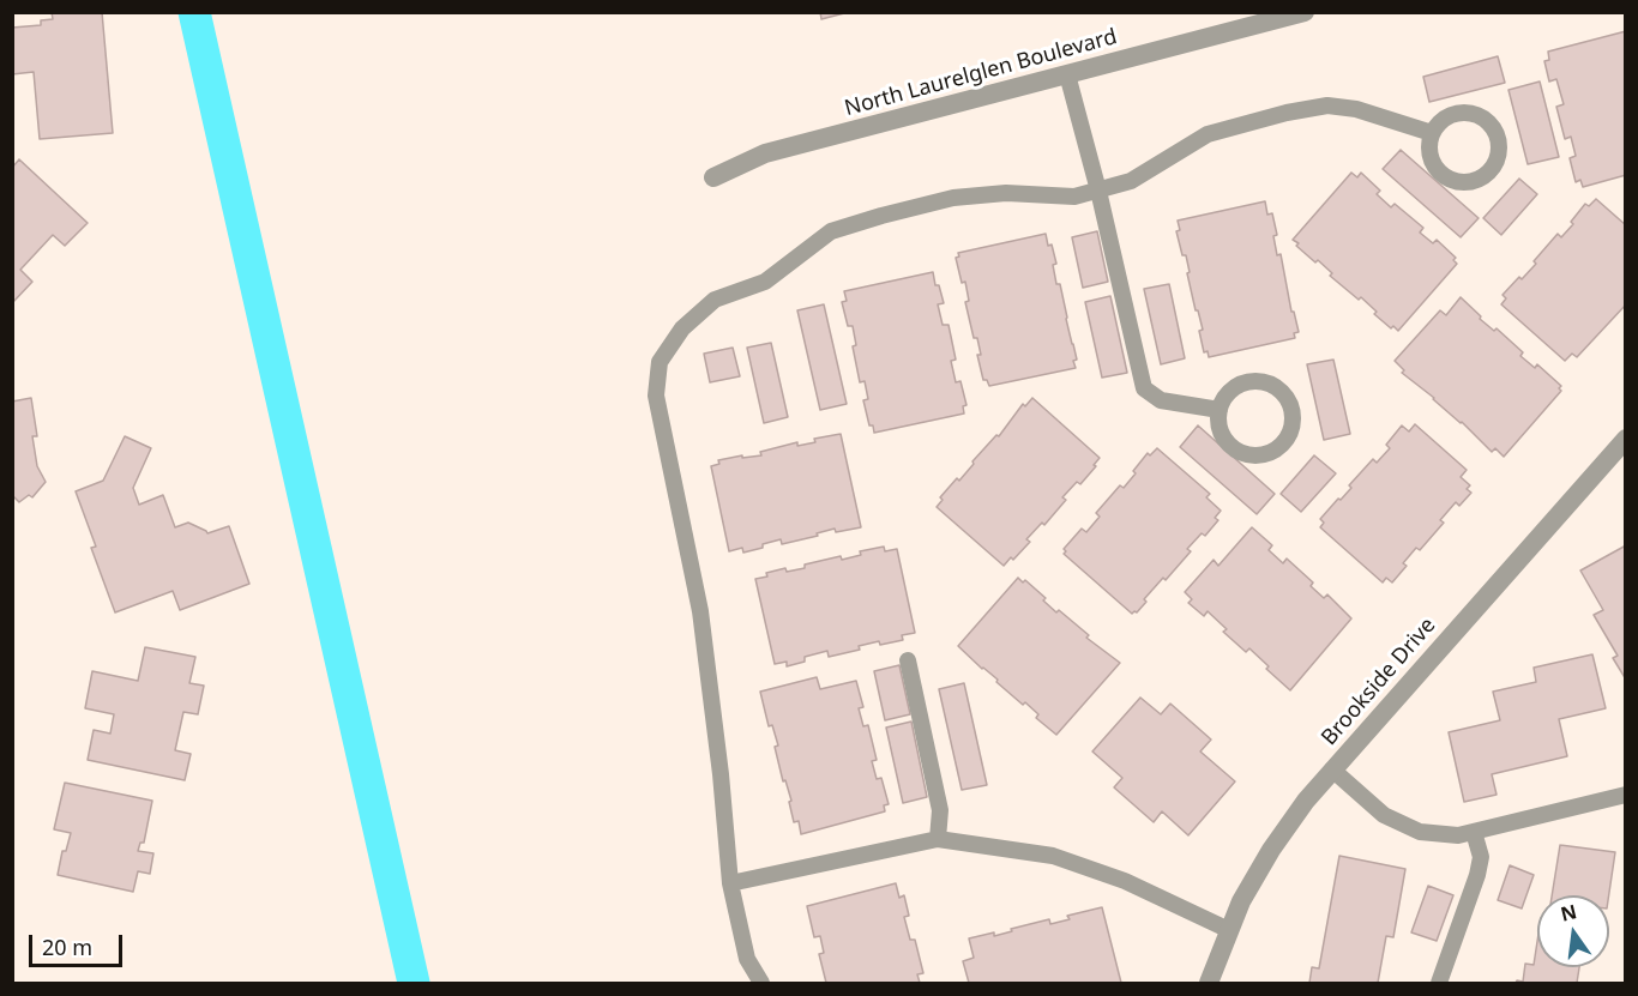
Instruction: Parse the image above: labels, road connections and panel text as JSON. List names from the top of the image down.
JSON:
{
  "streets": {
    "street": ["North Laurelglen Boulevard", "Brookside Drive"]
  },
  "scale_bar": "20 m",
  "north": "top"
}
